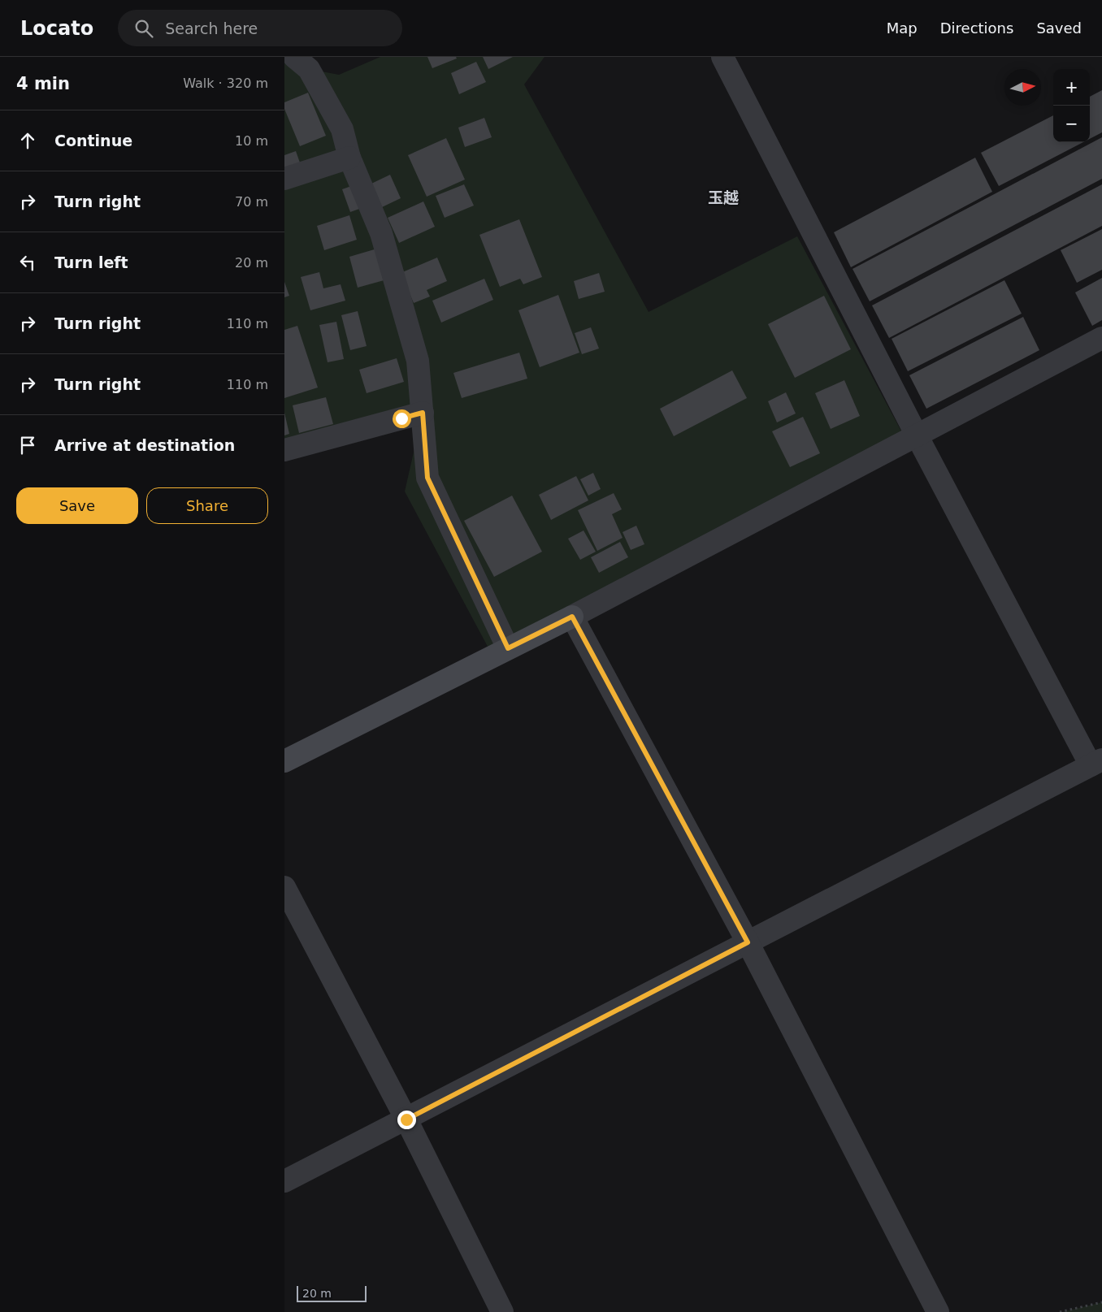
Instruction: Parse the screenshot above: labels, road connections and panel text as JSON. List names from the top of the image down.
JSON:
{
  "districts": ["玉越"],
  "scale_bar": "20 m",
  "north": "right",
  "page": {
    "header": "Locato",
    "search": "Search here",
    "nav": ["Map", "Directions", "Saved"],
    "heading": ["4 min", "Walk · 320 m"],
    "map_buttons": ["+", "−"],
    "list": [
      ["Continue", "10 m"],
      ["Turn right", "70 m"],
      ["Turn left", "20 m"],
      ["Turn right", "110 m"],
      ["Turn right", "110 m"],
      "Arrive at destination"
    ],
    "buttons": ["Save", "Share"],
    "scale": "20 m"
  }
}
